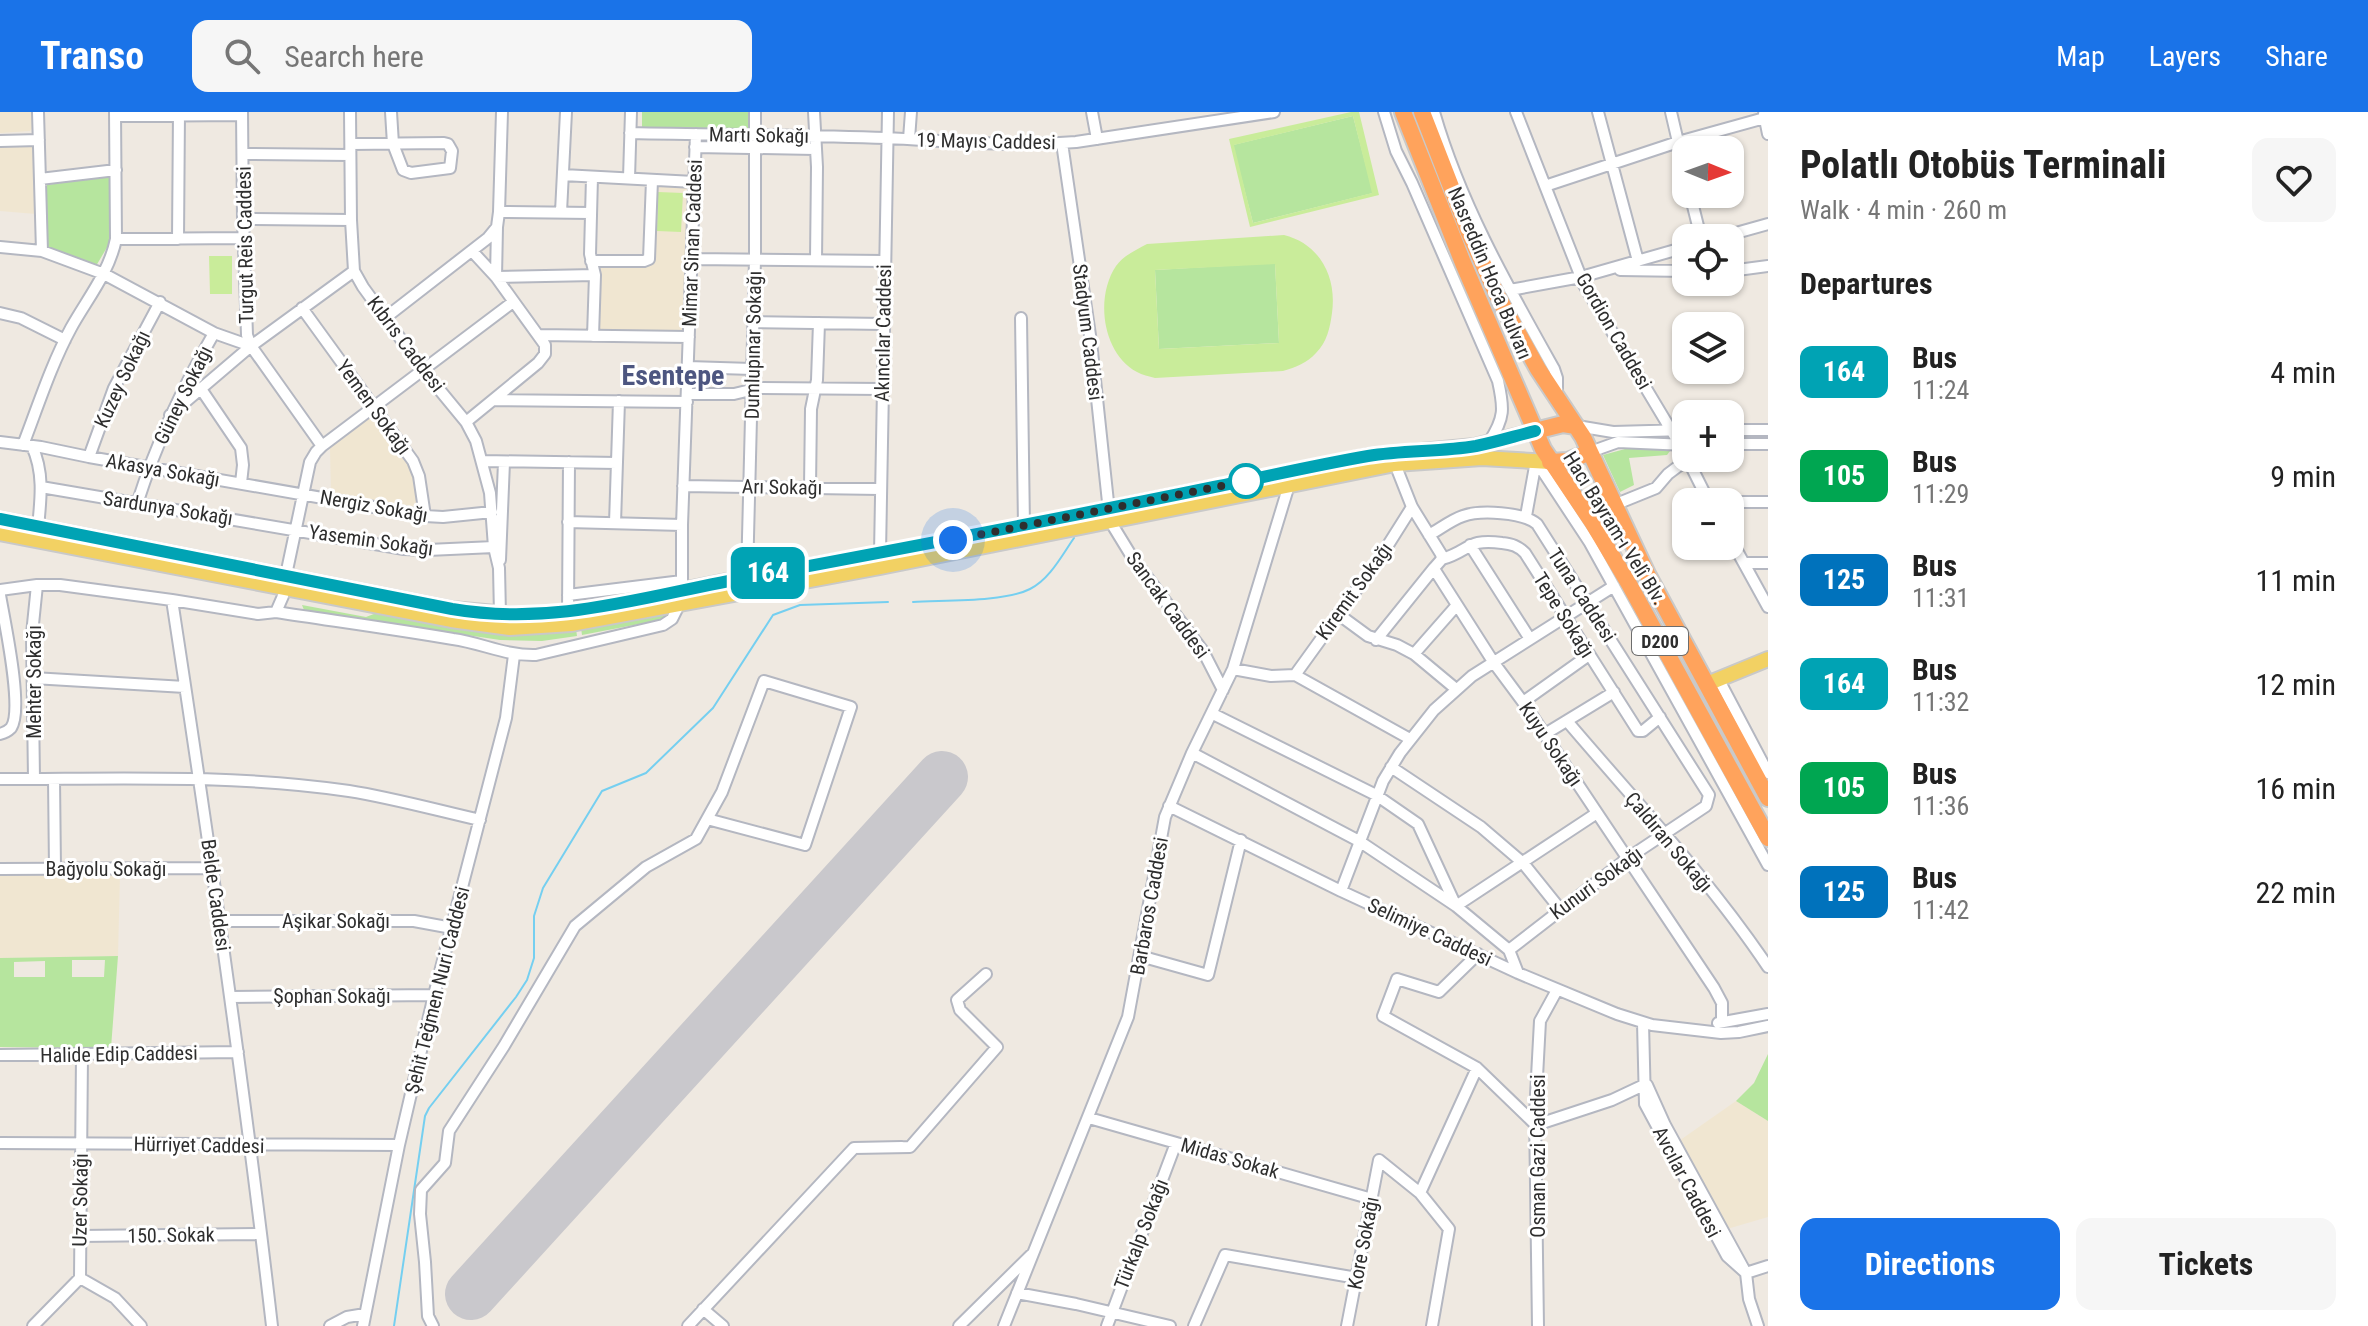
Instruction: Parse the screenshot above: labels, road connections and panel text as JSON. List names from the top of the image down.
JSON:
{
  "streets": {
    "highway": ["Nasreddin Hoca Bulvarı", "Hacı Bayram-ı Velî Blv.", "D200"],
    "street": [
      "Martı Sokağı",
      "19 Mayıs Caddesi",
      "Mimar Sinan Caddesi",
      "Turgut Reis Caddesi",
      "Gordion Caddesi",
      "Stadyum Caddesi",
      "Akıncılar Caddesi",
      "Kıbrıs Caddesi",
      "Dumlupınar Sokağı",
      "Kuzey Sokağı",
      "Güney Sokağı",
      "Yemen Sokağı",
      "Akasya Sokağı",
      "Arı Sokağı",
      "Nergiz Sokağı",
      "Sardunya Sokağı",
      "Yasemin Sokağı",
      "Kiremit Sokağı",
      "Tuna Caddesi",
      "Sancak Caddesi",
      "Tepe Sokağı",
      "Mehter Sokağı",
      "Kuyu Sokağı",
      "Çaldıran Sokağı",
      "Bağyolu Sokağı",
      "Kunuri Sokağı",
      "Belde Caddesi",
      "Barbaros Caddesi",
      "Aşikar Sokağı",
      "Selimiye Caddesi",
      "Şehit Teğmen Nuri Caddesi",
      "Şophan Sokağı",
      "Halide Edip Caddesi",
      "Hürriyet Caddesi",
      "Osman Gazi Caddesi",
      "Midas Sokak",
      "Avcılar Caddesi",
      "Uzer Sokağı",
      "Türkalp Sokağı",
      "150. Sokak",
      "Kore Sokağı"
    ]
  },
  "crossings": [
    ["Martı Sokağı", "19 Mayıs Caddesi"],
    ["Martı Sokağı", "Mimar Sinan Caddesi"],
    ["Martı Sokağı", "Akıncılar Caddesi"],
    ["Martı Sokağı", "Dumlupınar Sokağı"],
    ["19 Mayıs Caddesi", "Stadyum Caddesi"],
    ["19 Mayıs Caddesi", "Akıncılar Caddesi"],
    ["Mimar Sinan Caddesi", "Arı Sokağı"],
    ["Nasreddin Hoca Bulvarı", "Hacı Bayram-ı Velî Blv."],
    ["Stadyum Caddesi", "Sancak Caddesi"],
    ["Akıncılar Caddesi", "Arı Sokağı"],
    ["Kıbrıs Caddesi", "Nergiz Sokağı"],
    ["Kıbrıs Caddesi", "Yasemin Sokağı"],
    ["Dumlupınar Sokağı", "Arı Sokağı"],
    ["Kuzey Sokağı", "Akasya Sokağı"],
    ["Güney Sokağı", "Akasya Sokağı"],
    ["Güney Sokağı", "Sardunya Sokağı"],
    ["Yemen Sokağı", "Nergiz Sokağı"],
    ["Akasya Sokağı", "Nergiz Sokağı"],
    ["Sardunya Sokağı", "Yasemin Sokağı"],
    ["Kiremit Sokağı", "Kuyu Sokağı"],
    ["Tuna Caddesi", "Tepe Sokağı"],
    ["Tuna Caddesi", "Kunuri Sokağı"],
    ["Sancak Caddesi", "Barbaros Caddesi"],
    ["Tepe Sokağı", "Kuyu Sokağı"],
    ["Kuyu Sokağı", "Kunuri Sokağı"],
    ["Kuyu Sokağı", "Selimiye Caddesi"],
    ["Çaldıran Sokağı", "Kunuri Sokağı"],
    ["Bağyolu Sokağı", "Belde Caddesi"],
    ["Belde Caddesi", "Aşikar Sokağı"],
    ["Belde Caddesi", "Şophan Sokağı"],
    ["Belde Caddesi", "Halide Edip Caddesi"],
    ["Belde Caddesi", "Hürriyet Caddesi"],
    ["Belde Caddesi", "150. Sokak"],
    ["Barbaros Caddesi", "Selimiye Caddesi"],
    ["Barbaros Caddesi", "Midas Sokak"],
    ["Aşikar Sokağı", "Şehit Teğmen Nuri Caddesi"],
    ["Selimiye Caddesi", "Osman Gazi Caddesi"],
    ["Selimiye Caddesi", "Avcılar Caddesi"],
    ["Şehit Teğmen Nuri Caddesi", "Şophan Sokağı"],
    ["Şehit Teğmen Nuri Caddesi", "Hürriyet Caddesi"],
    ["Halide Edip Caddesi", "Uzer Sokağı"],
    ["Hürriyet Caddesi", "Uzer Sokağı"],
    ["Midas Sokak", "Türkalp Sokağı"],
    ["Midas Sokak", "Kore Sokağı"],
    ["Uzer Sokağı", "150. Sokak"]
  ],
  "districts": ["Esentepe"],
  "lines": ["bus line 164"],
  "north": "right",
  "page": {
    "header": "Transo",
    "search": "Search here",
    "nav": ["Map", "Layers", "Share"],
    "on_map": "164",
    "heading": [
      ["Polatlı Otobüs Terminali", "Walk · 4 min · 260 m"],
      "Departures"
    ],
    "map_buttons": ["+", "−"],
    "list": [
      {
        "mark": "164",
        "name": "Bus",
        "note": "11:24",
        "value": "4 min"
      },
      {
        "mark": "105",
        "name": "Bus",
        "note": "11:29",
        "value": "9 min"
      },
      {
        "mark": "125",
        "name": "Bus",
        "note": "11:31",
        "value": "11 min"
      },
      {
        "mark": "164",
        "name": "Bus",
        "note": "11:32",
        "value": "12 min"
      },
      {
        "mark": "105",
        "name": "Bus",
        "note": "11:36",
        "value": "16 min"
      },
      {
        "mark": "125",
        "name": "Bus",
        "note": "11:42",
        "value": "22 min"
      }
    ],
    "buttons": ["Directions", "Tickets"]
  }
}
